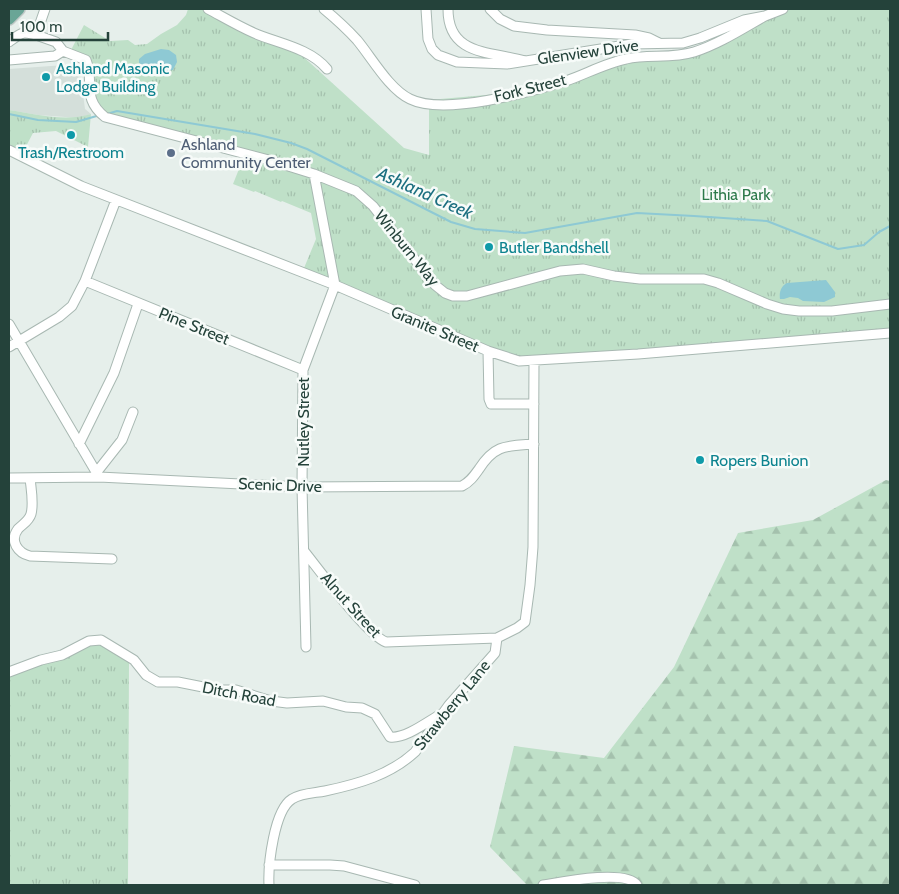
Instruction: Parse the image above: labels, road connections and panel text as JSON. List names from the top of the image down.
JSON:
{
  "streets": {
    "street": [
      "Glenview Drive",
      "Fork Street",
      "Winburn Way",
      "Pine Street",
      "Granite Street",
      "Nutley Street",
      "Scenic Drive",
      "Alnut Street",
      "Ditch Road",
      "Strawberry Lane"
    ]
  },
  "crossings": [
    ["Glenview Drive", "Fork Street"],
    ["Pine Street", "Nutley Street"],
    ["Granite Street", "Nutley Street"],
    ["Nutley Street", "Scenic Drive"],
    ["Nutley Street", "Alnut Street"],
    ["Alnut Street", "Strawberry Lane"],
    ["Ditch Road", "Strawberry Lane"]
  ],
  "water": ["Ashland Creek"],
  "parks": ["Lithia Park"],
  "places": [
    "Ashland Masonic Lodge Building",
    "Trash/Restroom",
    "Ashland Community Center",
    "Butler Bandshell",
    "Ropers Bunion"
  ],
  "scale_bar": "100 m"
}
